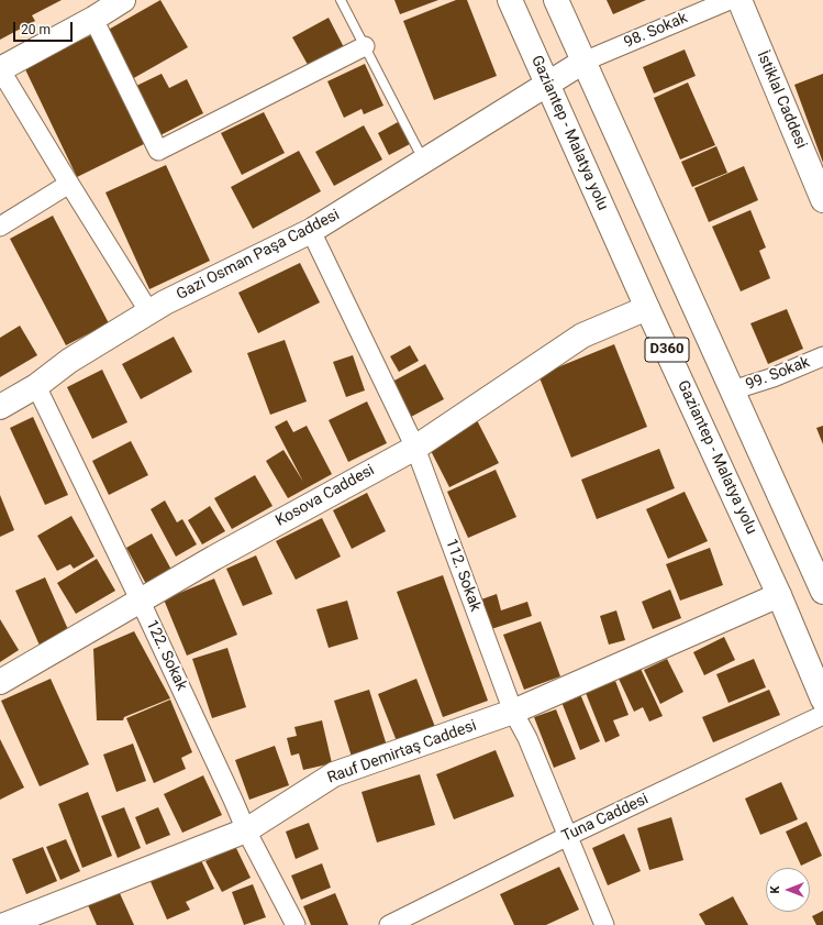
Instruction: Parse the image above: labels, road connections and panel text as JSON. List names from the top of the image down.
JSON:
{
  "streets": {
    "main road": [
      "İstiklal Caddesi",
      "Gaziantep - Malatya yolu",
      "Gazi Osman Paşa Caddesi",
      "D360",
      "Kosova Caddesi",
      "Rauf Demirtaş Caddesi"
    ],
    "street": [
      "98. Sokak",
      "99. Sokak",
      "112. Sokak",
      "122. Sokak",
      "Tuna Caddesi"
    ]
  },
  "crossings": [
    ["98. Sokak", "Gazi Osman Paşa Caddesi"],
    ["98. Sokak", "D360"],
    ["Gaziantep - Malatya yolu", "Gazi Osman Paşa Caddesi"],
    ["Gaziantep - Malatya yolu", "Kosova Caddesi"],
    ["Gaziantep - Malatya yolu", "Rauf Demirtaş Caddesi"],
    ["Gazi Osman Paşa Caddesi", "D360"],
    ["Gazi Osman Paşa Caddesi", "112. Sokak"],
    ["Gazi Osman Paşa Caddesi", "122. Sokak"],
    ["D360", "99. Sokak"],
    ["Kosova Caddesi", "112. Sokak"],
    ["Kosova Caddesi", "122. Sokak"],
    ["112. Sokak", "Rauf Demirtaş Caddesi"],
    ["112. Sokak", "Tuna Caddesi"],
    ["122. Sokak", "Rauf Demirtaş Caddesi"]
  ],
  "scale_bar": "20 m",
  "north": "left"
}
